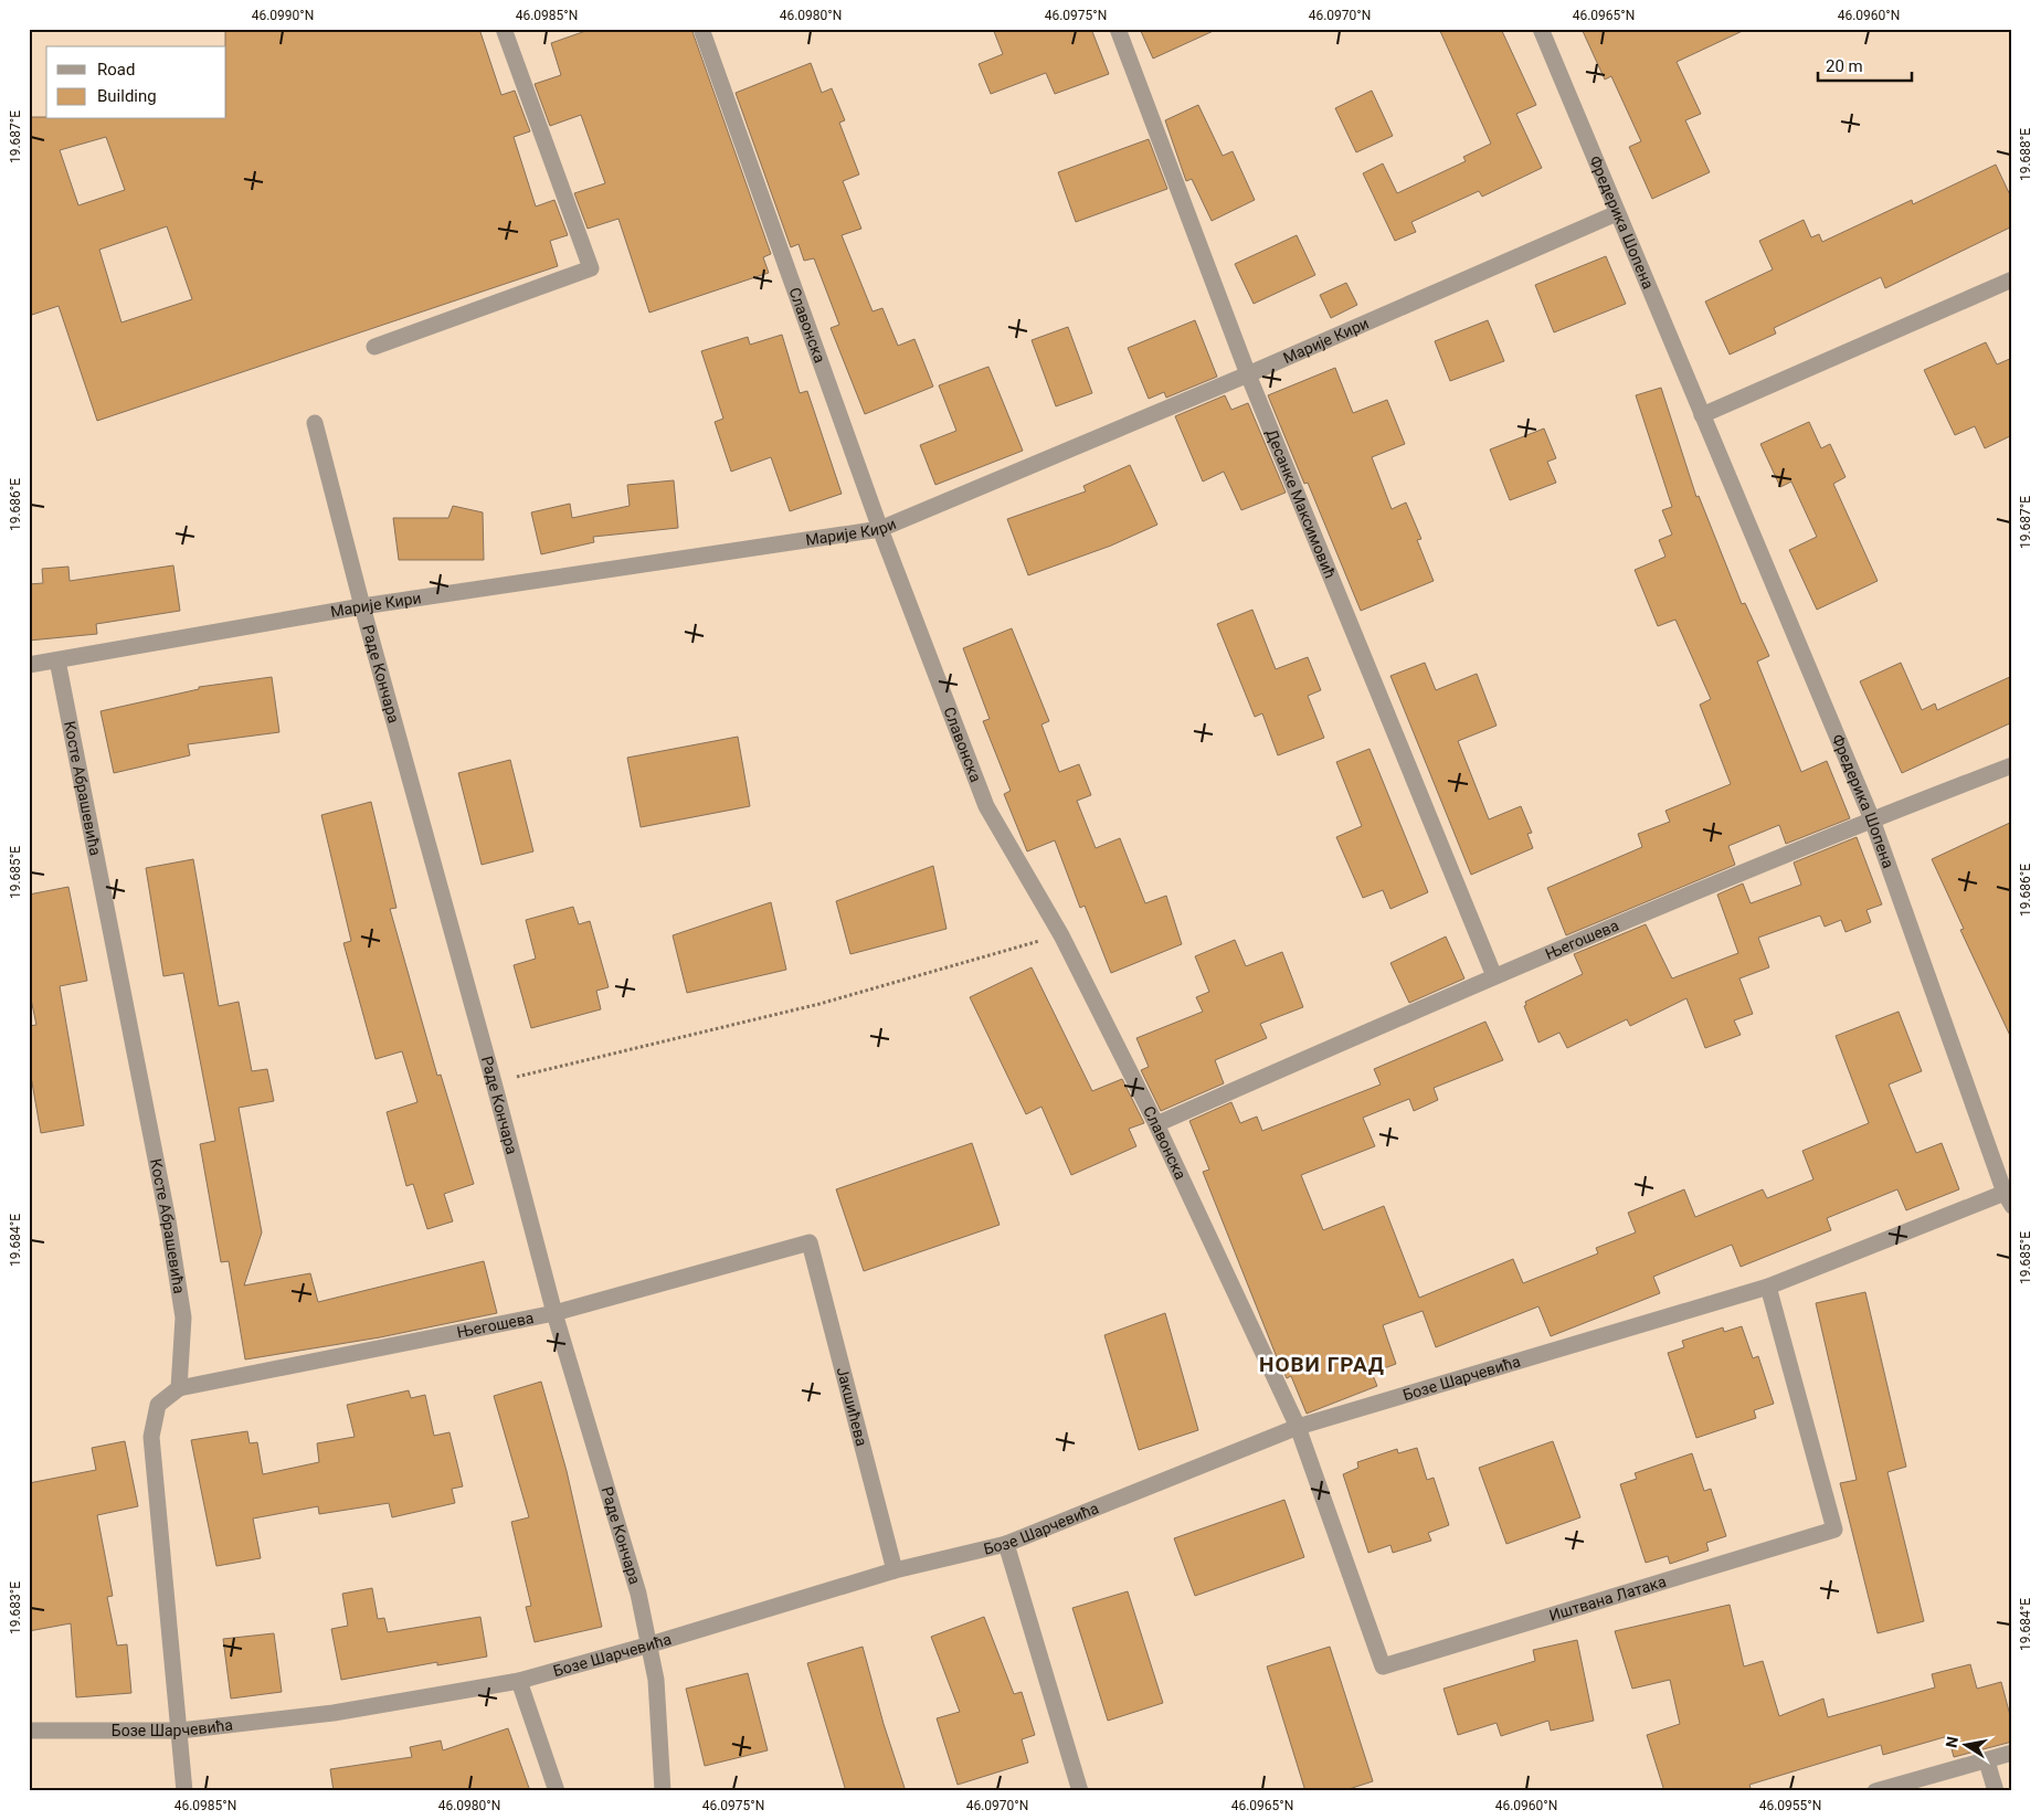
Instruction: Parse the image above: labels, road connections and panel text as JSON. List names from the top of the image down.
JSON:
{
  "streets": {
    "street": [
      "Фредерика Шопена",
      "Славонска",
      "Марије Кири",
      "Десанке Максимовић",
      "Раде Кончара",
      "Косте Абрашевића",
      "Његошева",
      "Бозе Шарчевића",
      "Јакшићева",
      "Иштвана Латака"
    ]
  },
  "crossings": [
    ["Фредерика Шопена", "Марије Кири"],
    ["Фредерика Шопена", "Његошева"],
    ["Фредерика Шопена", "Бозе Шарчевића"],
    ["Славонска", "Марије Кири"],
    ["Славонска", "Његошева"],
    ["Славонска", "Бозе Шарчевића"],
    ["Славонска", "Иштвана Латака"],
    ["Марије Кири", "Десанке Максимовић"],
    ["Марије Кири", "Раде Кончара"],
    ["Марије Кири", "Косте Абрашевића"],
    ["Десанке Максимовић", "Његошева"],
    ["Раде Кончара", "Његошева"],
    ["Раде Кончара", "Бозе Шарчевића"],
    ["Косте Абрашевића", "Његошева"],
    ["Његошева", "Јакшићева"],
    ["Бозе Шарчевића", "Јакшићева"],
    ["Бозе Шарчевића", "Иштвана Латака"]
  ],
  "districts": ["НОВИ ГРАД"],
  "legend": ["Road", "Building"],
  "scale_bar": "20 m",
  "north": "left",
  "coordinates": [
    "46.0990°N",
    "46.0985°N",
    "46.0980°N",
    "46.0975°N",
    "46.0970°N",
    "46.0965°N",
    "46.0960°N",
    "19.687°E",
    "19.688°E",
    "19.686°E",
    "19.685°E",
    "19.684°E",
    "19.683°E",
    "46.0955°N"
  ]
}
